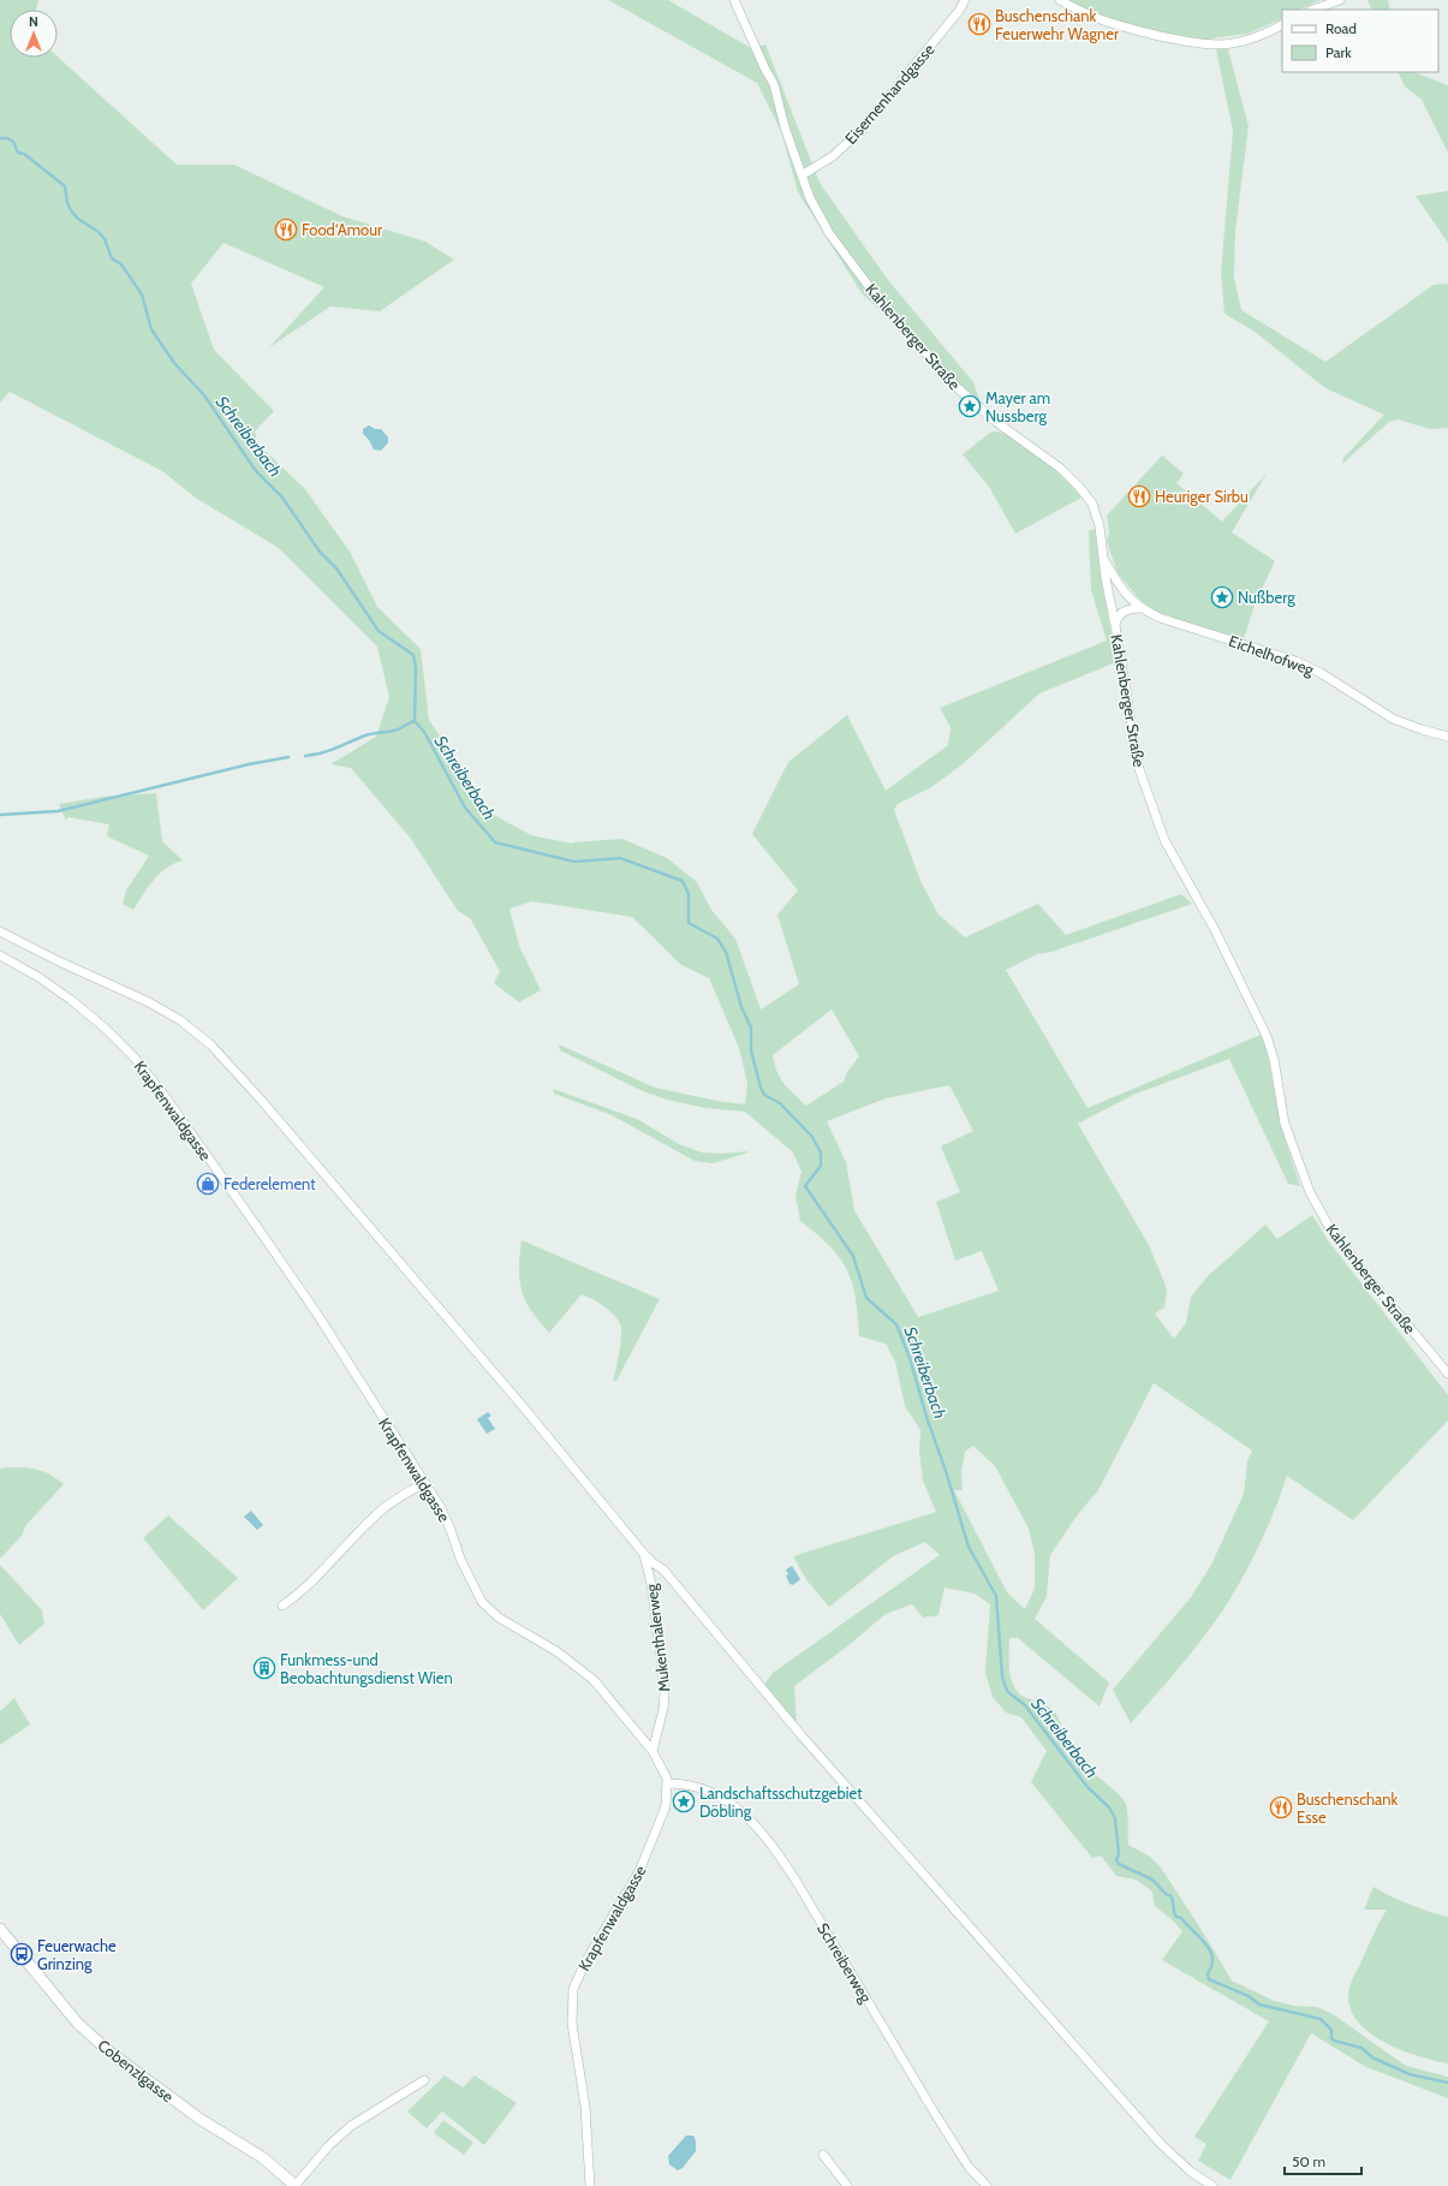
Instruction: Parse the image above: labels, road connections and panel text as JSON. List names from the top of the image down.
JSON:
{
  "streets": {
    "street": [
      "Eisernenhandgasse",
      "Kahlenberger Straße",
      "Eichelhofweg",
      "Krapfenwaldgasse",
      "Mukenthalerweg",
      "Schreiberweg",
      "Cobenzlgasse"
    ]
  },
  "crossings": [
    ["Eisernenhandgasse", "Kahlenberger Straße"],
    ["Kahlenberger Straße", "Eichelhofweg"],
    ["Krapfenwaldgasse", "Mukenthalerweg"],
    ["Krapfenwaldgasse", "Schreiberweg"]
  ],
  "water": ["Schreiberbach"],
  "places": {
    "restaurant": [
      "Buschenschank Feuerwehr Wagner",
      "Food‘Amour",
      "Heuriger Sirbu",
      "Buschenschank Esse"
    ],
    "place": ["Mayer am Nussberg", "Nußberg", "Landschaftsschutzgebiet Döbling"],
    "shop": ["Federelement"],
    "building": ["Funkmess-und Beobachtungsdienst Wien"],
    "bus stop": ["Feuerwache Grinzing"]
  },
  "legend": ["Road", "Park"],
  "scale_bar": "50 m",
  "north": "top"
}
